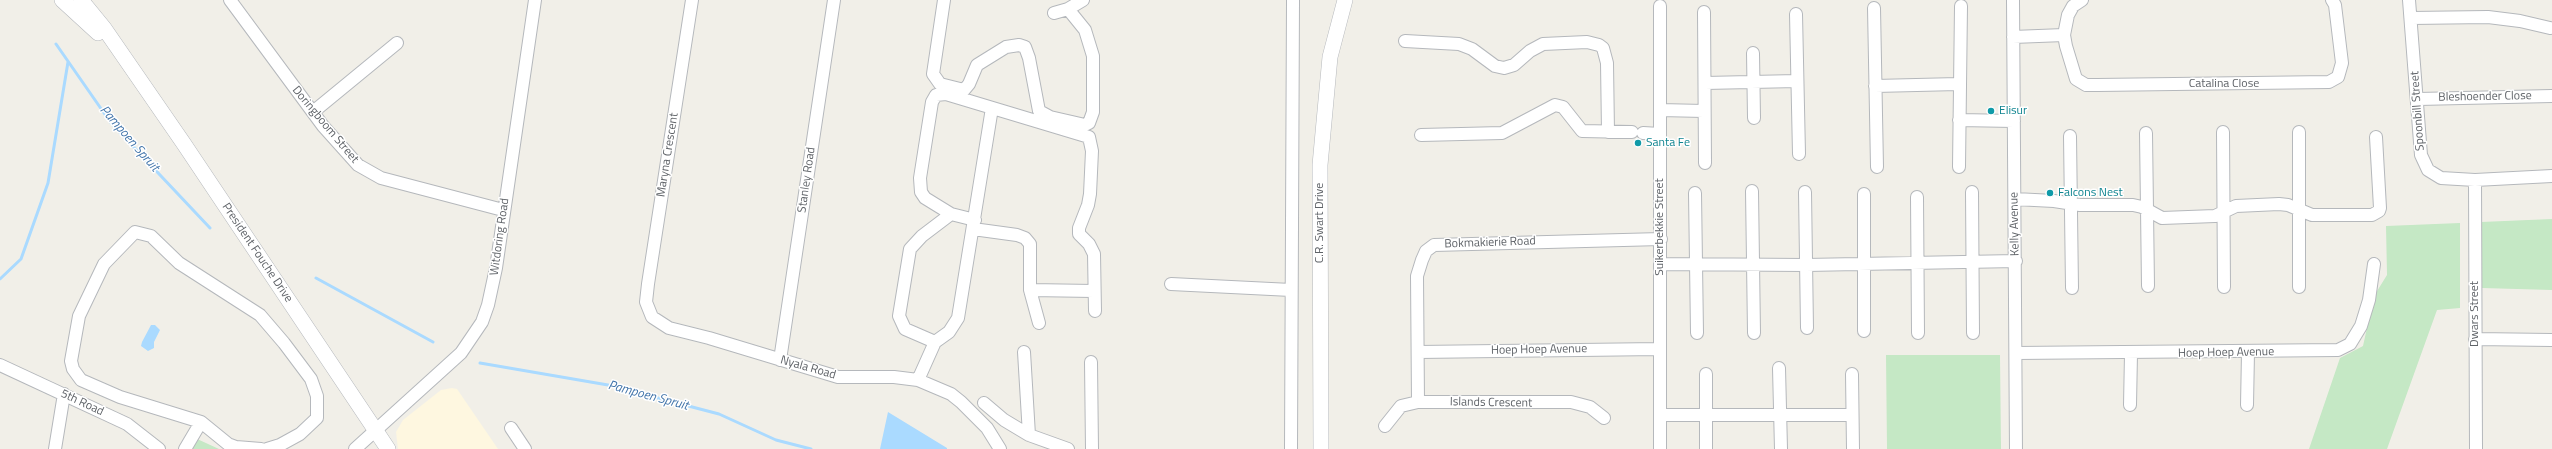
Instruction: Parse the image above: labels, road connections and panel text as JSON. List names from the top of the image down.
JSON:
{
  "streets": {
    "street": [
      "Catalina Close",
      "Bleshoender Close",
      "Spoonbill Street",
      "Doringboom Street",
      "Maryna Crescent",
      "Stanley Road",
      "C.R. Swart Drive",
      "Kelly Avenue",
      "Suikerbekkie Street",
      "Witdoring Road",
      "Bokmakierie Road",
      "President Fouche Drive",
      "Dwars Street",
      "Hoep Hoep Avenue",
      "Nyala Road",
      "5th Road",
      "Islands Crescent"
    ]
  },
  "crossings": [
    ["Bleshoender Close", "Spoonbill Street"],
    ["Spoonbill Street", "Dwars Street"],
    ["Doringboom Street", "Witdoring Road"],
    ["Maryna Crescent", "Nyala Road"],
    ["Stanley Road", "Nyala Road"],
    ["Kelly Avenue", "Hoep Hoep Avenue"],
    ["Suikerbekkie Street", "Bokmakierie Road"],
    ["Suikerbekkie Street", "Hoep Hoep Avenue"],
    ["Witdoring Road", "President Fouche Drive"],
    ["Bokmakierie Road", "Hoep Hoep Avenue"],
    ["Bokmakierie Road", "Islands Crescent"]
  ],
  "water": ["Pampoen Spruit"],
  "places": ["Elisur", "Santa Fe", "Falcons Nest"]
}
